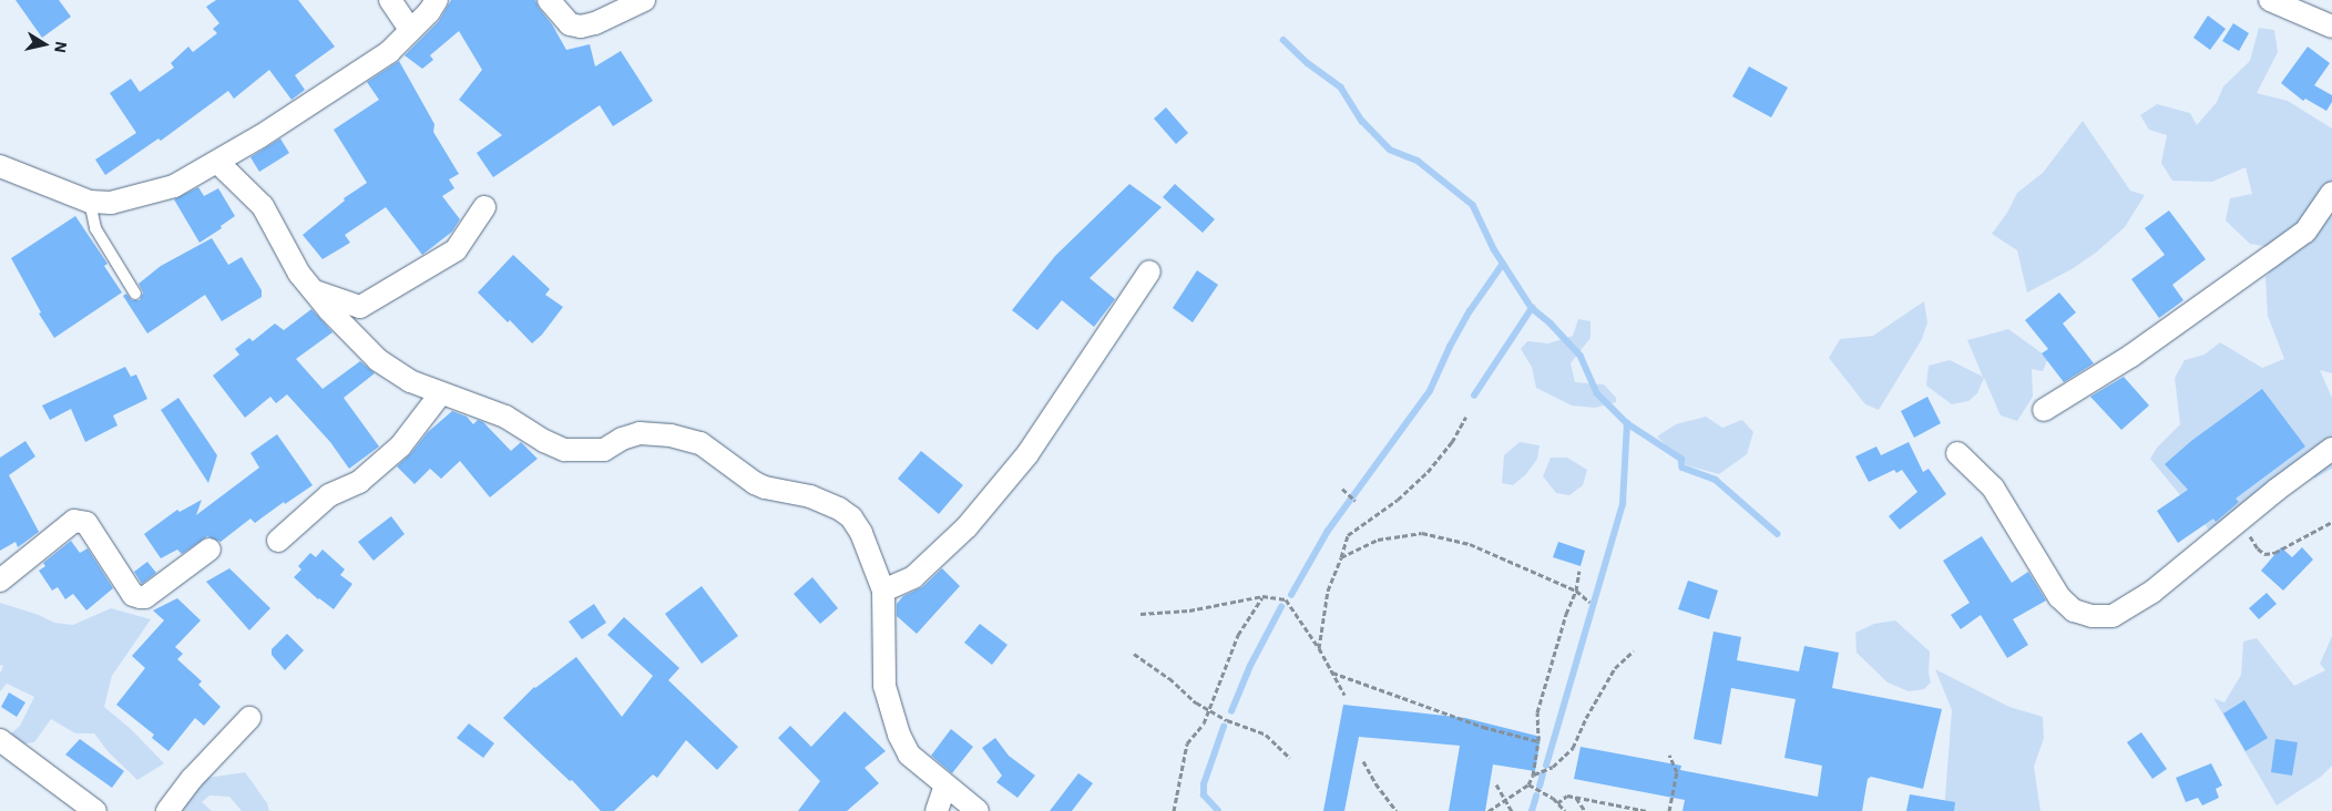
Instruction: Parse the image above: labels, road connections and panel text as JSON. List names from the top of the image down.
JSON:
{
  "north": "right"
}
